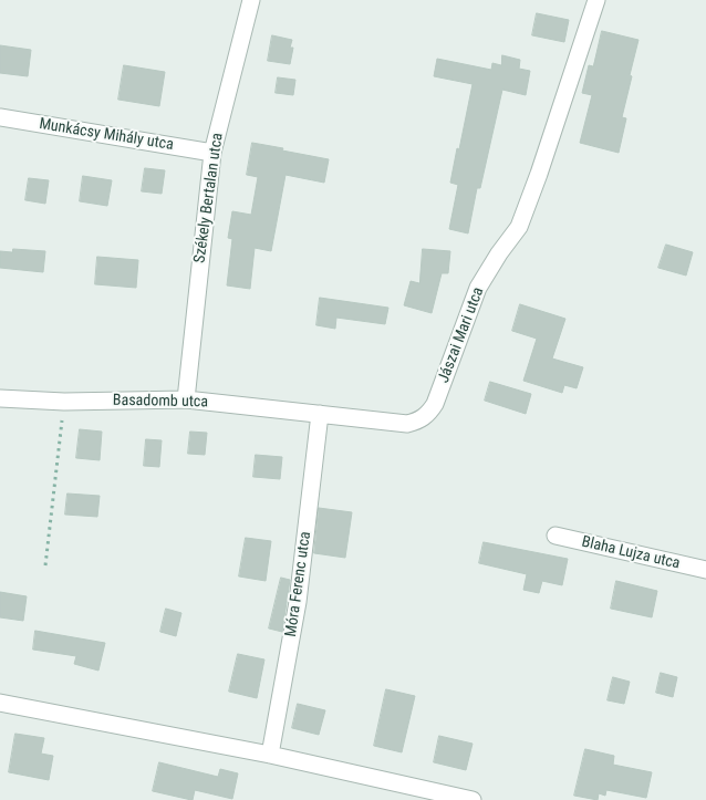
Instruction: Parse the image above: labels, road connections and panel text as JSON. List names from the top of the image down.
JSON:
{
  "streets": {
    "street": [
      "Munkácsy Mihály utca",
      "Székely Bertalan utca",
      "Jászai Mari utca",
      "Basadomb utca",
      "Blaha Lujza utca",
      "Móra Ferenc utca"
    ]
  },
  "crossings": [
    ["Munkácsy Mihály utca", "Székely Bertalan utca"],
    ["Székely Bertalan utca", "Basadomb utca"],
    ["Jászai Mari utca", "Basadomb utca"],
    ["Jászai Mari utca", "Móra Ferenc utca"],
    ["Basadomb utca", "Móra Ferenc utca"]
  ]
}
